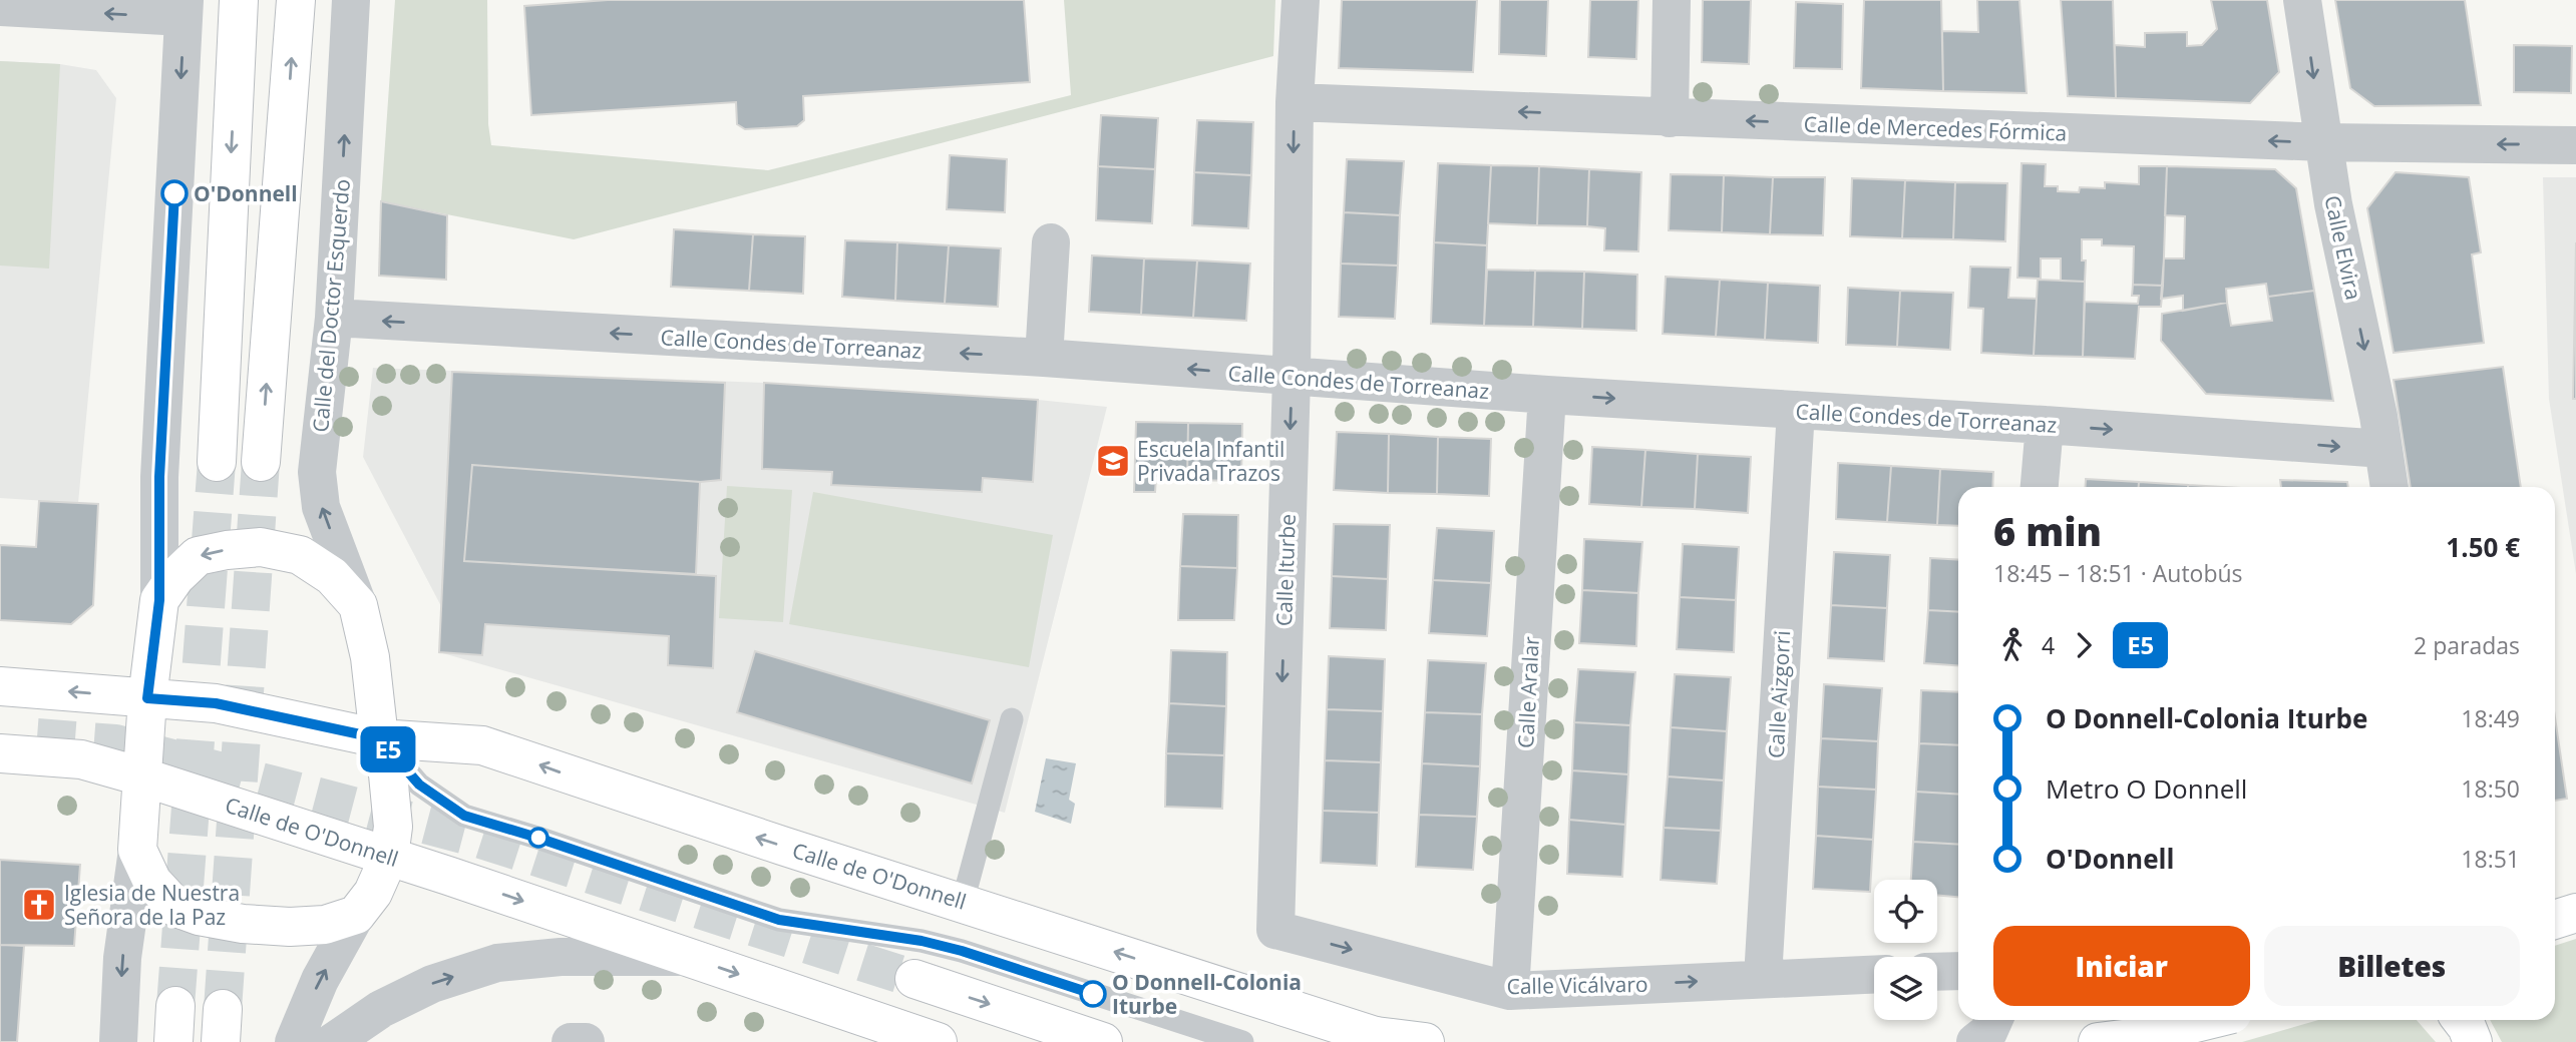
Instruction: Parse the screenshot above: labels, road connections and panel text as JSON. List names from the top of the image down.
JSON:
{
  "streets": {
    "main road": ["Calle del Doctor Esquerdo", "Calle de O'Donnell"],
    "street": [
      "Calle de Mercedes Fórmica",
      "Calle Elvira",
      "Calle Condes de Torreanaz",
      "Calle Iturbe",
      "Calle Aralar",
      "Calle Aizgorri",
      "Calle Vicálvaro"
    ]
  },
  "crossings": [
    ["Calle de Mercedes Fórmica", "Calle Elvira"],
    ["Calle de Mercedes Fórmica", "Calle Iturbe"],
    ["Calle Elvira", "Calle Condes de Torreanaz"],
    ["Calle del Doctor Esquerdo", "Calle Condes de Torreanaz"],
    ["Calle del Doctor Esquerdo", "Calle de O'Donnell"],
    ["Calle Condes de Torreanaz", "Calle Iturbe"],
    ["Calle Condes de Torreanaz", "Calle Aralar"],
    ["Calle Condes de Torreanaz", "Calle Aizgorri"],
    ["Calle Iturbe", "Calle Vicálvaro"],
    ["Calle Aralar", "Calle Vicálvaro"],
    ["Calle Aizgorri", "Calle Vicálvaro"]
  ],
  "one_way": [
    "Calle de Mercedes Fórmica",
    "Calle Elvira",
    "Calle Iturbe",
    "Calle Vicálvaro"
  ],
  "places": {
    "other": ["O'Donnell", "O Donnell-Colonia Iturbe"],
    "school or university": ["Escuela Infantil Privada Trazos"],
    "church": ["Iglesia de Nuestra Señora de la Paz"]
  },
  "lines": ["bus line E5"],
  "page": {
    "on_map": "E5",
    "heading": ["6 min", "18:45 – 18:51 · Autobús", "1.50 €"],
    "legs": ["4", "E5", "2 paradas"],
    "list": [
      {
        "name": "O Donnell-Colonia Iturbe",
        "value": "18:49"
      },
      {
        "name": "Metro O Donnell",
        "value": "18:50"
      },
      {
        "name": "O'Donnell",
        "value": "18:51"
      }
    ],
    "buttons": ["Iniciar", "Billetes"]
  }
}
